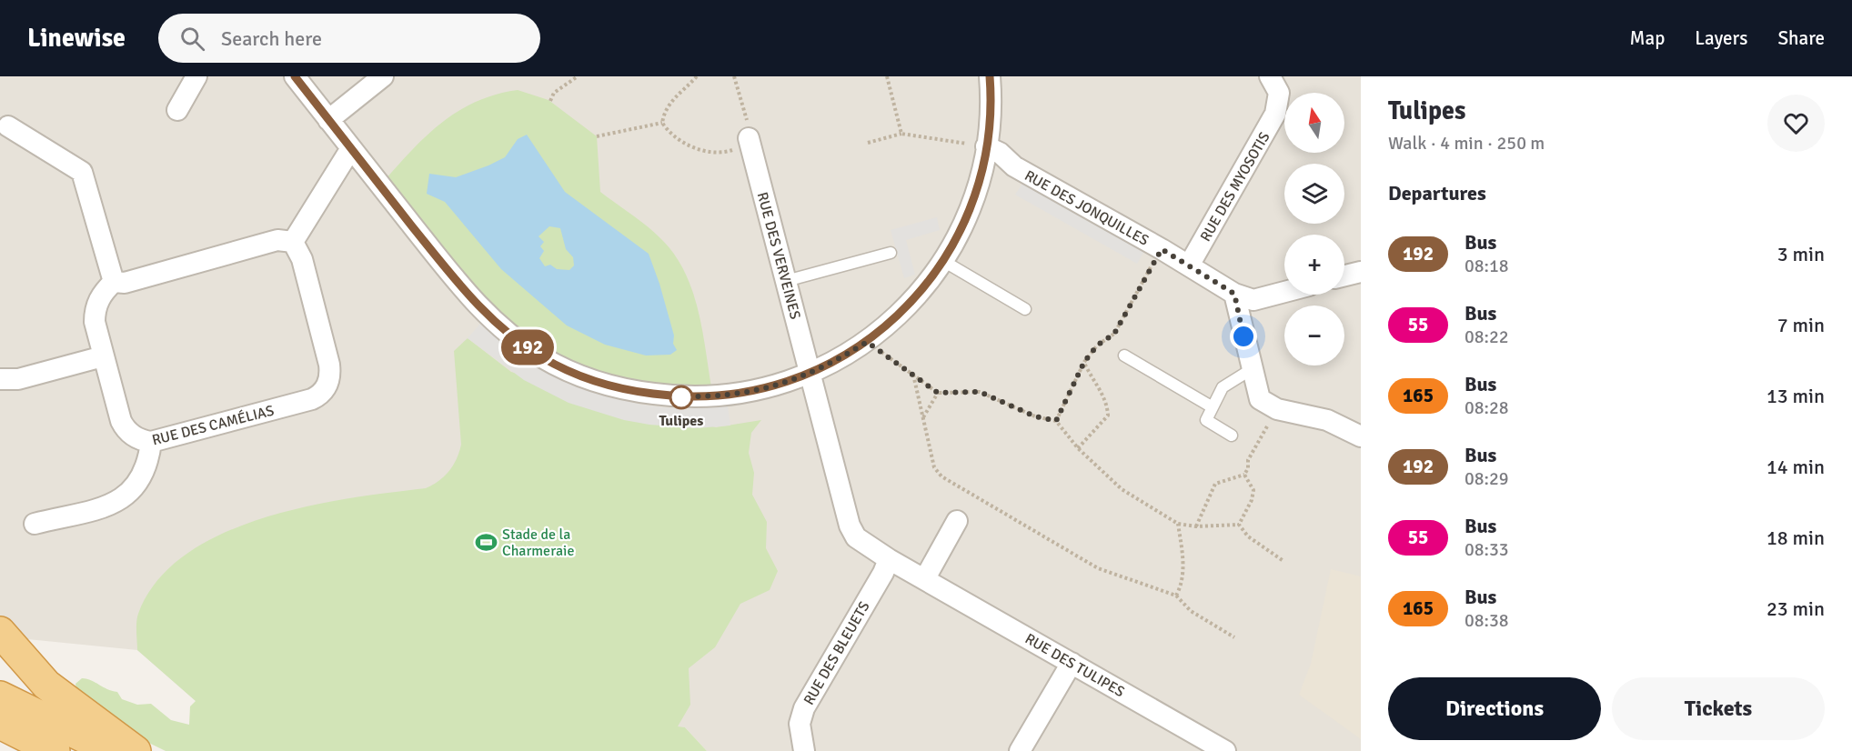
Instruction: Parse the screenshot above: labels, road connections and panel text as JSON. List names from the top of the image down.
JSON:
{
  "streets": {
    "street": [
      "RUE DES MYOSOTIS",
      "RUE DES JONQUILLES",
      "RUE DES VERVEINES",
      "RUE DES CAMÉLIAS",
      "RUE DES BLEUETS",
      "RUE DES TULIPES"
    ]
  },
  "crossings": [
    ["RUE DES MYOSOTIS", "RUE DES JONQUILLES"],
    ["RUE DES VERVEINES", "RUE DES TULIPES"],
    ["RUE DES BLEUETS", "RUE DES TULIPES"]
  ],
  "places": {
    "other": ["Tulipes"],
    "sports": ["Stade de la Charmeraie"]
  },
  "lines": ["bus line 192"],
  "north": "top",
  "page": {
    "header": "Linewise",
    "search": "Search here",
    "nav": ["Map", "Layers", "Share"],
    "on_map": "192",
    "heading": [
      ["Tulipes", "Walk · 4 min · 250 m"],
      "Departures"
    ],
    "map_buttons": ["+", "−"],
    "list": [
      {
        "mark": "192",
        "name": "Bus",
        "note": "08:18",
        "value": "3 min"
      },
      {
        "mark": "55",
        "name": "Bus",
        "note": "08:22",
        "value": "7 min"
      },
      {
        "mark": "165",
        "name": "Bus",
        "note": "08:28",
        "value": "13 min"
      },
      {
        "mark": "192",
        "name": "Bus",
        "note": "08:29",
        "value": "14 min"
      },
      {
        "mark": "55",
        "name": "Bus",
        "note": "08:33",
        "value": "18 min"
      },
      {
        "mark": "165",
        "name": "Bus",
        "note": "08:38",
        "value": "23 min"
      }
    ],
    "buttons": ["Directions", "Tickets"]
  }
}
